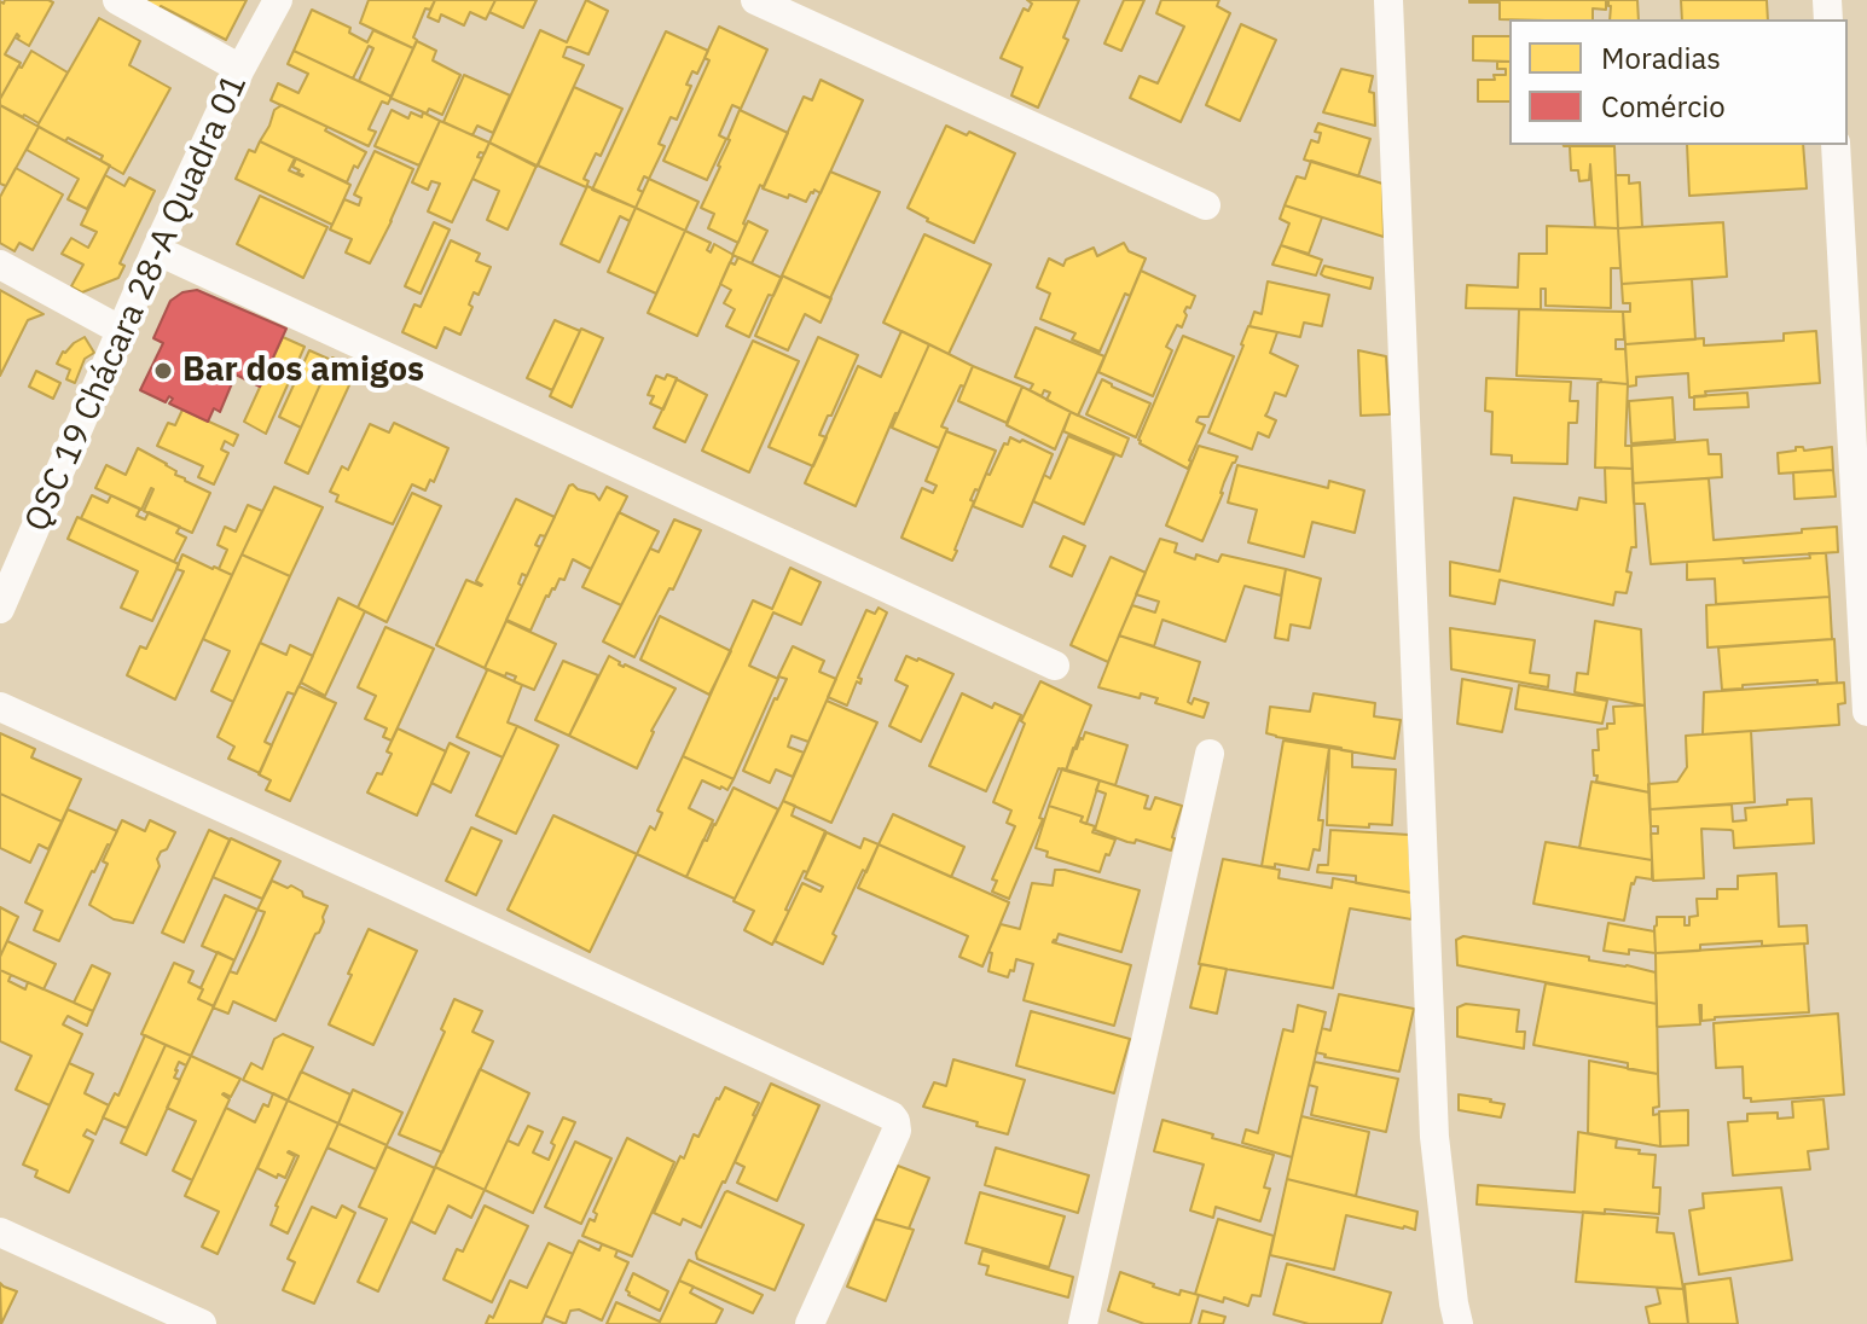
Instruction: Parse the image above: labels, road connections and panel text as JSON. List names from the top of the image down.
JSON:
{
  "streets": {
    "street": ["QSC 19 Chácara 28-A Quadra 01"]
  },
  "places": ["Bar dos amigos"],
  "legend": ["Moradias", "Comércio"]
}
